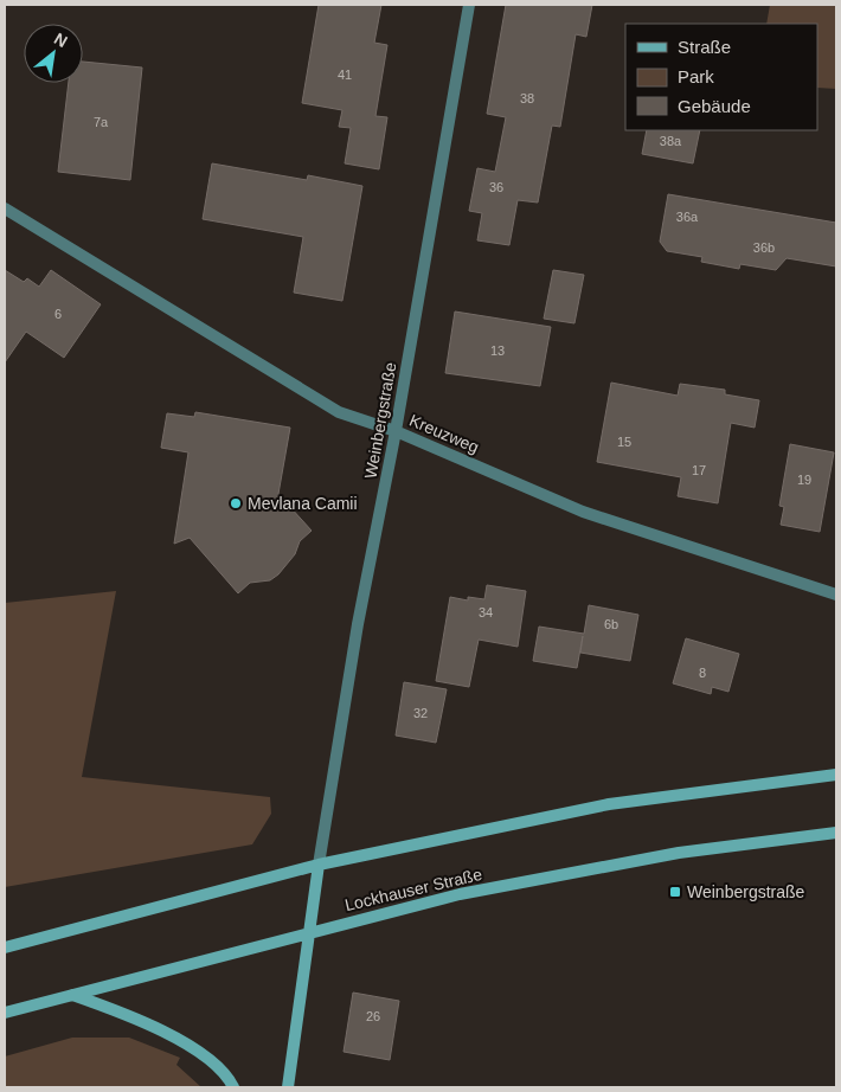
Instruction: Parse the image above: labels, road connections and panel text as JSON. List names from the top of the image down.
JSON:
{
  "streets": {
    "main road": ["Weinbergstraße", "Lockhauser Straße"],
    "street": ["Kreuzweg"]
  },
  "crossings": [
    ["Weinbergstraße", "Kreuzweg"],
    ["Weinbergstraße", "Lockhauser Straße"]
  ],
  "places": {
    "other": ["Mevlana Camii"],
    "transit": ["Weinbergstraße"]
  },
  "house_numbers": [
    "41",
    "38",
    "7a",
    "38a",
    "36",
    "36a",
    "36b",
    "6",
    "13",
    "15",
    "17",
    "19",
    "34",
    "6b",
    "8",
    "32",
    "26"
  ],
  "legend": ["Straße", "Park", "Gebäude"],
  "north": "top right"
}
